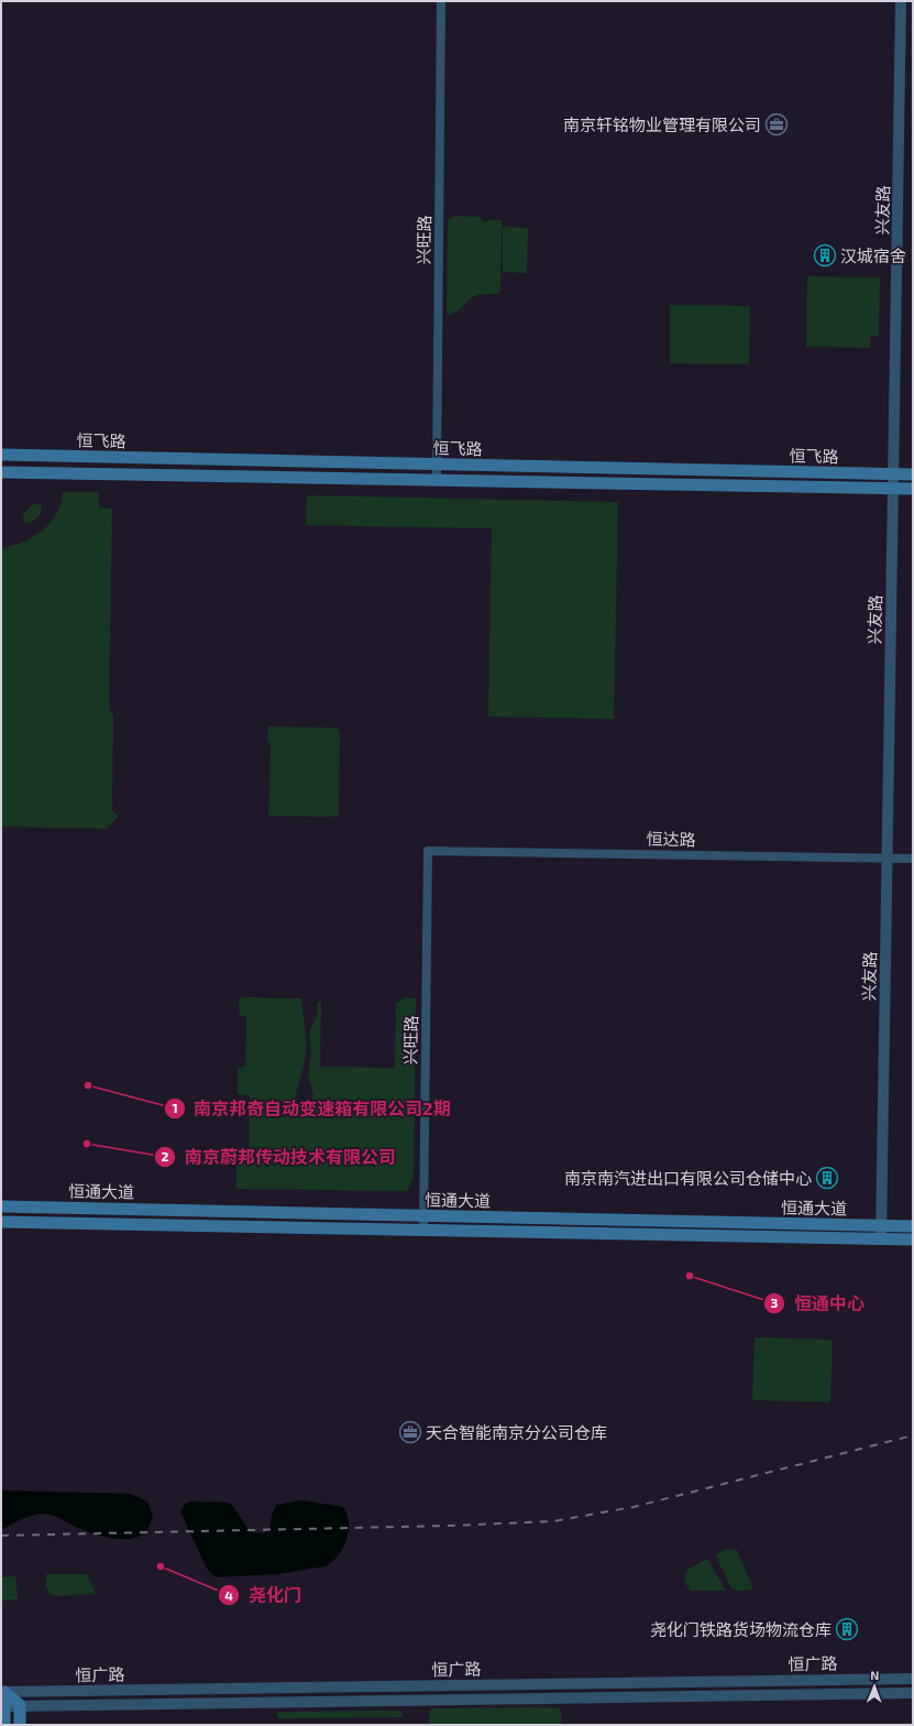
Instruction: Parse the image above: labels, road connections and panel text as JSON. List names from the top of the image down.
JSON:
{
  "streets": {
    "main road": ["恒飞路", "恒通大道"],
    "street": [
      "兴友路",
      "兴旺路",
      "恒达路",
      "恒广路"
    ]
  },
  "crossings": [
    ["兴友路", "恒飞路"],
    ["兴友路", "恒达路"],
    ["兴友路", "恒通大道"],
    ["兴旺路", "恒飞路"],
    ["兴旺路", "恒达路"],
    ["兴旺路", "恒通大道"]
  ],
  "places": {
    "office": ["南京轩铭物业管理有限公司", "天合智能南京分公司仓库"],
    "building": ["汉城宿舍", "南京南汽进出口有限公司仓储中心", "尧化门铁路货场物流仓库"],
    "other": [
      "南京邦奇自动变速箱有限公司2期",
      "南京蔚邦传动技术有限公司",
      "恒通中心",
      "尧化门"
    ]
  },
  "north": "top"
}
